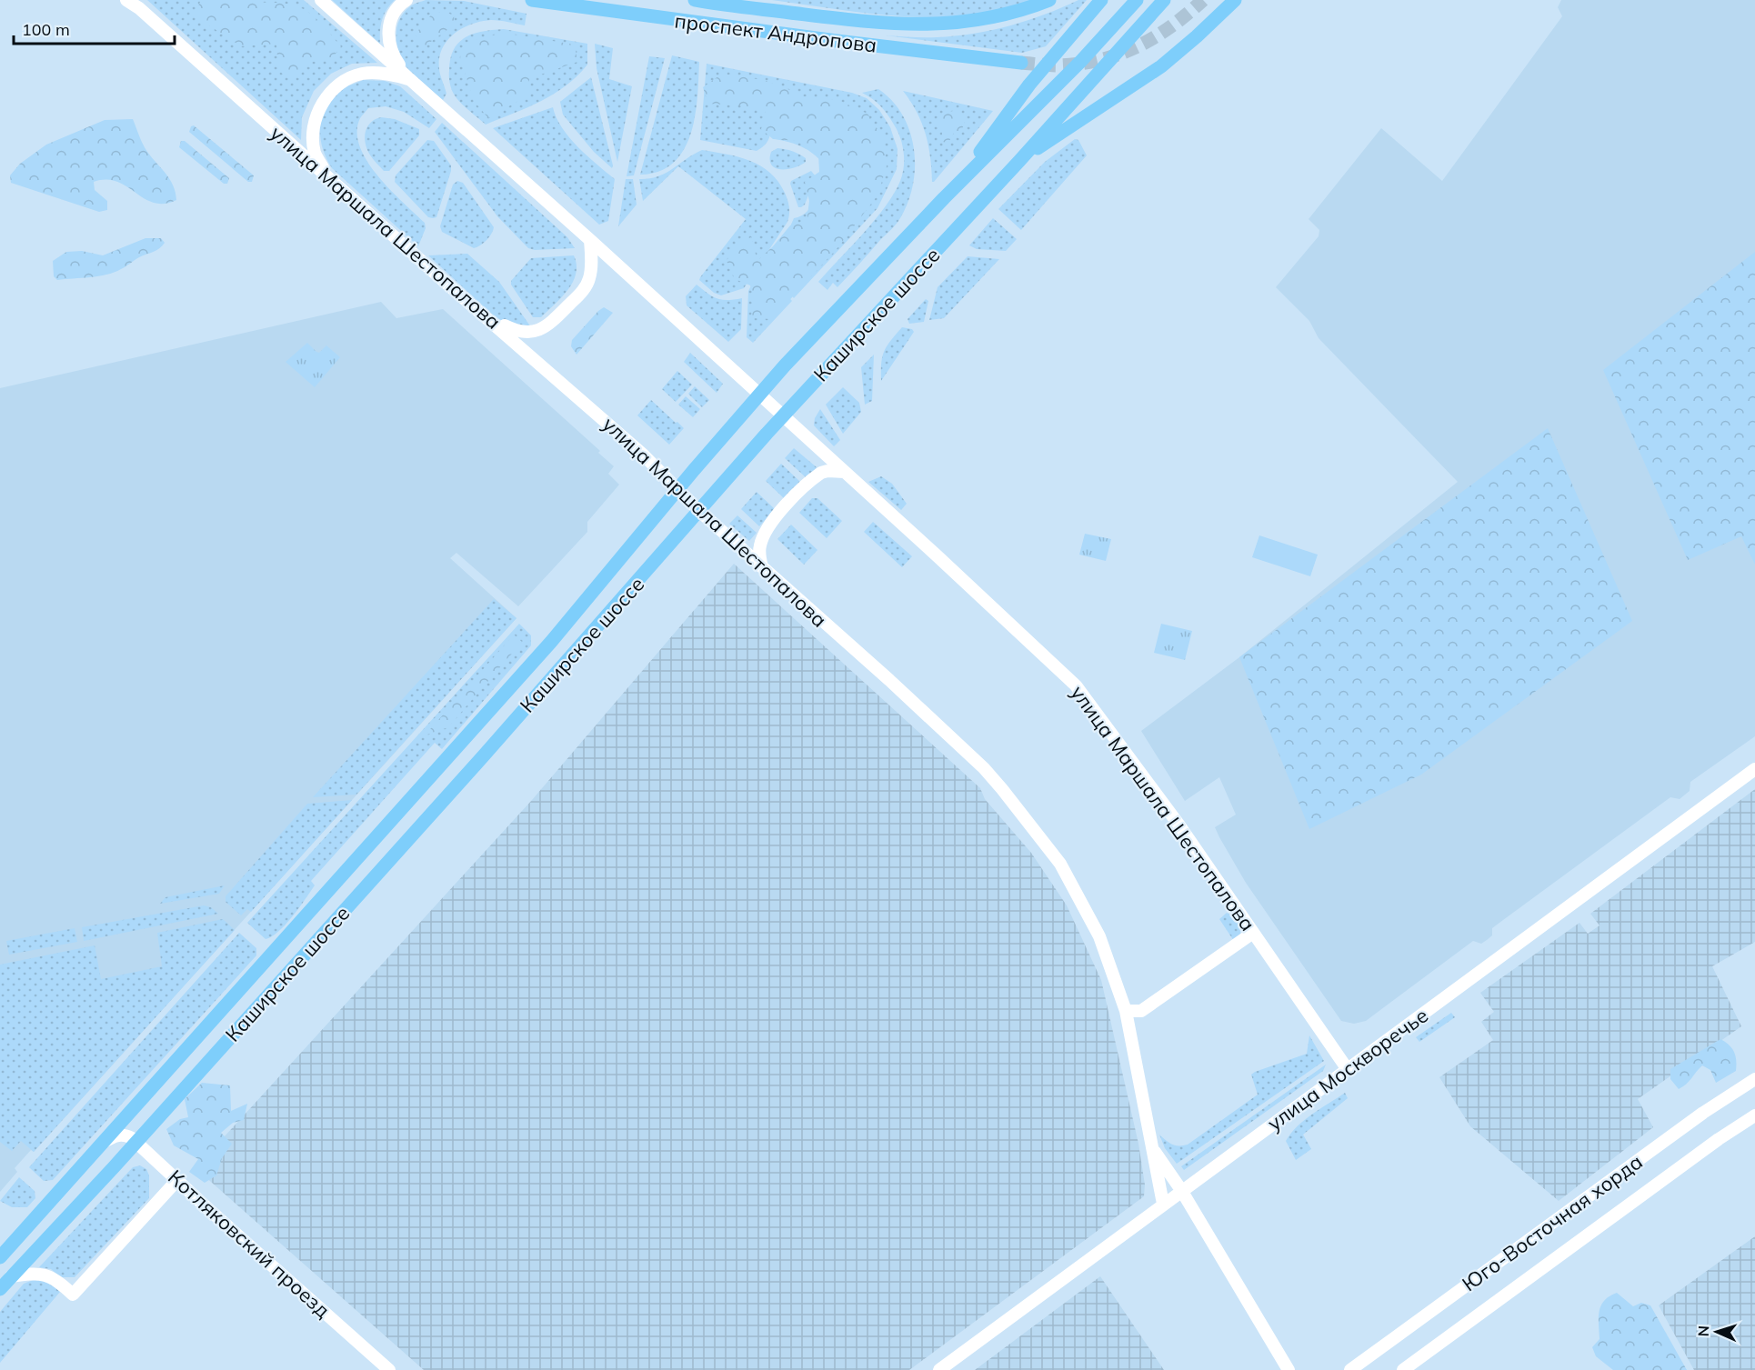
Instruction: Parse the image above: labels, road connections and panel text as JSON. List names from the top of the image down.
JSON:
{
  "streets": {
    "main road": [
      "проспект Андропова",
      "улица Маршала Шестопалова",
      "Каширское шоссе",
      "улица Москворечье",
      "Юго-Восточная хорда",
      "Котляковский проезд"
    ]
  },
  "crossings": [
    ["улица Маршала Шестопалова", "Каширское шоссе"],
    ["улица Маршала Шестопалова", "улица Москворечье"],
    ["Каширское шоссе", "Котляковский проезд"]
  ],
  "scale_bar": "100 m",
  "north": "left"
}
